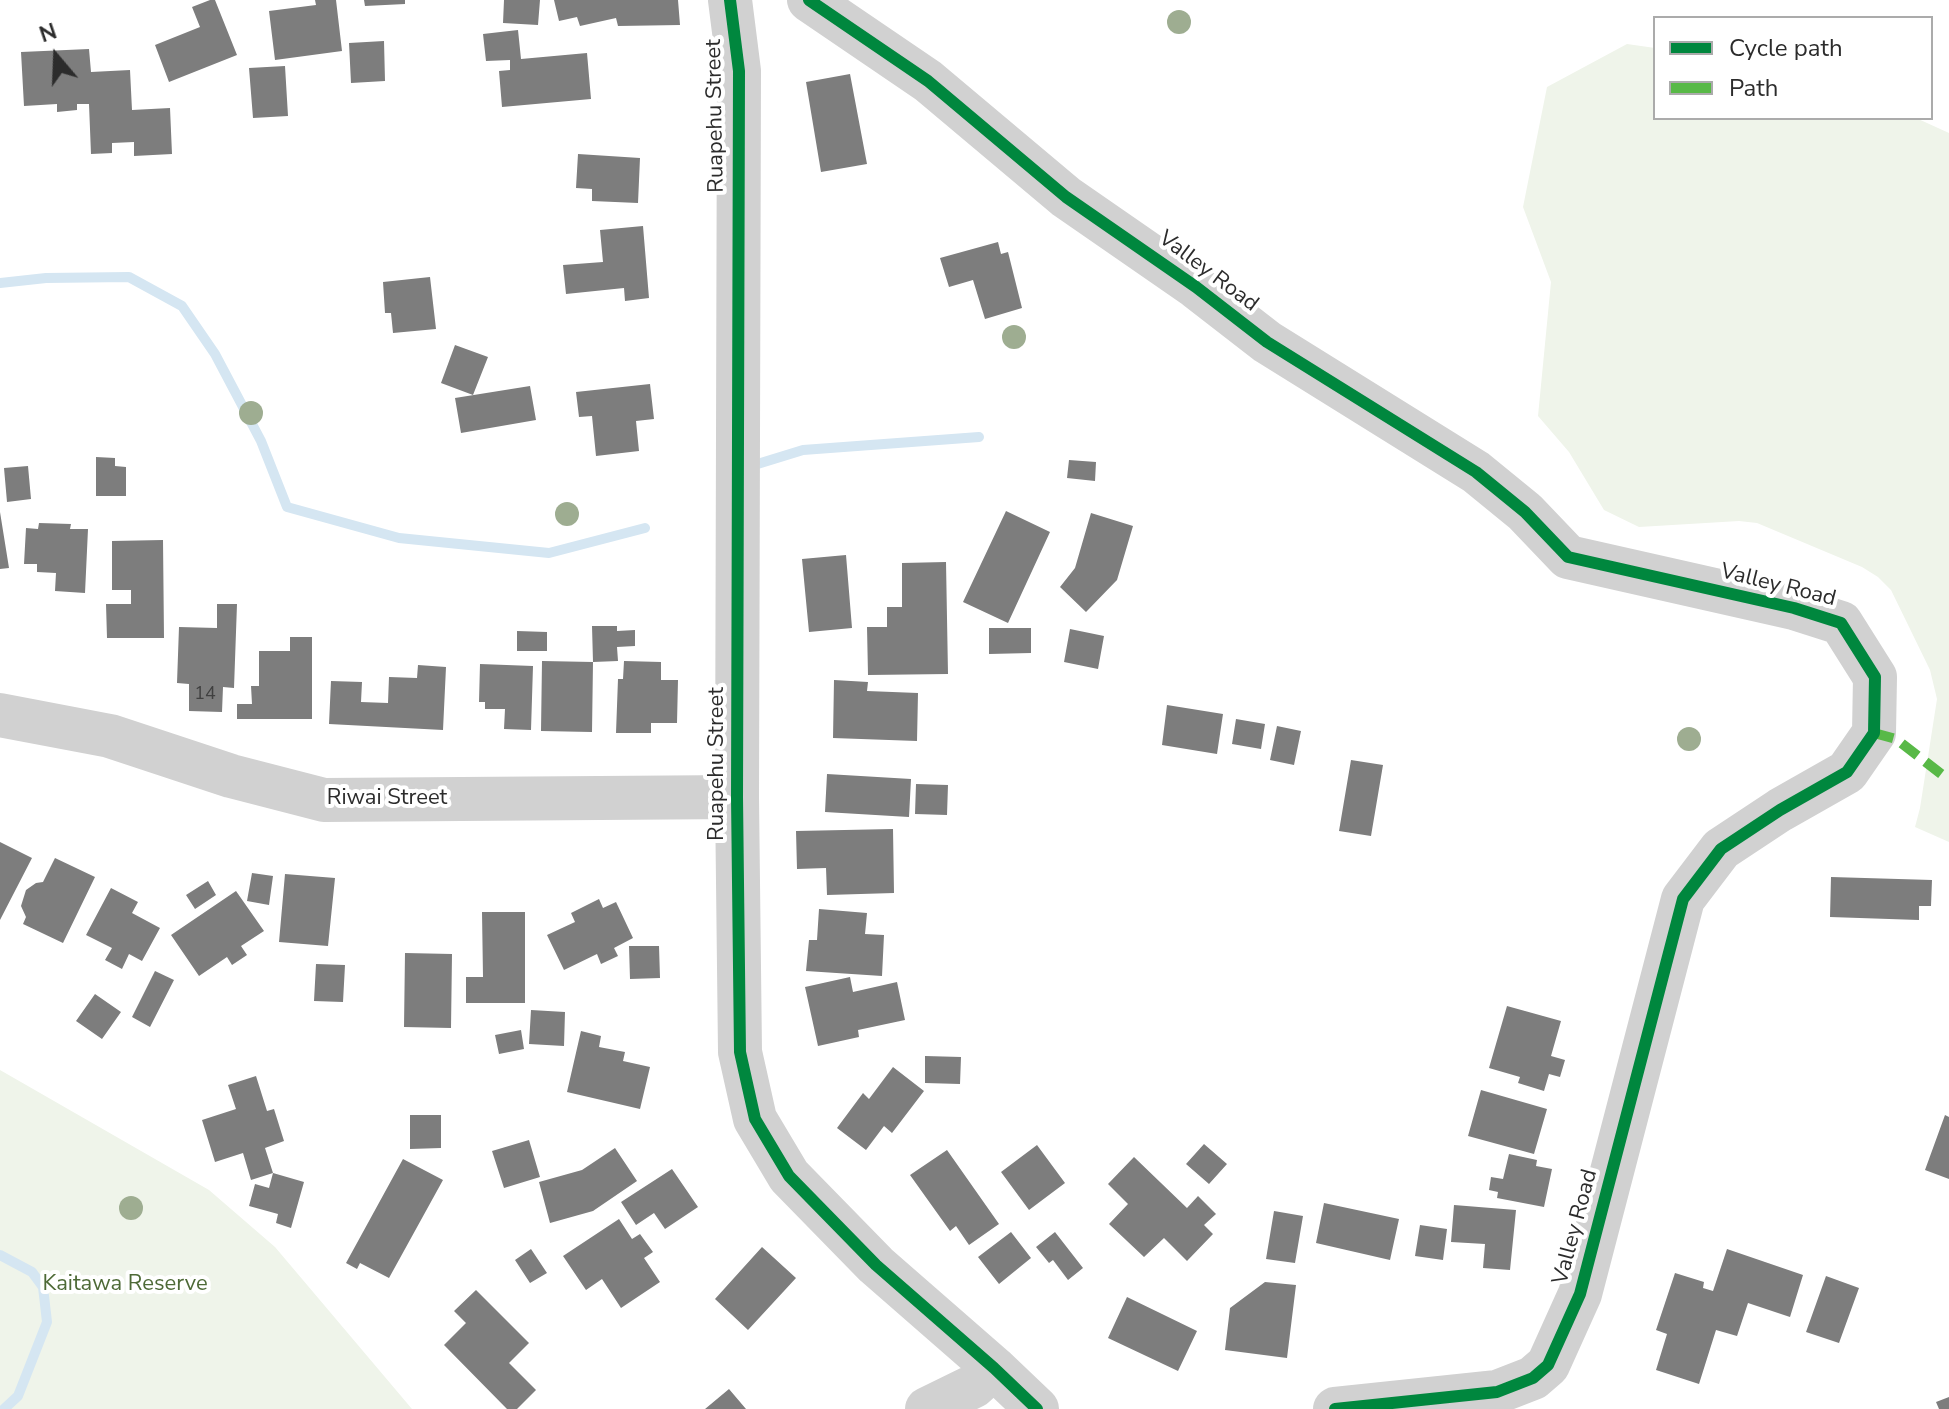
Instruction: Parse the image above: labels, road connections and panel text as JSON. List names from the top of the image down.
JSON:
{
  "streets": {
    "street": ["Ruapehu Street", "Valley Road", "Riwai Street"]
  },
  "crossings": [
    ["Ruapehu Street", "Riwai Street"]
  ],
  "parks": ["Kaitawa Reserve"],
  "house_numbers": ["14"],
  "legend": ["Cycle path", "Path"],
  "north": "top"
}
